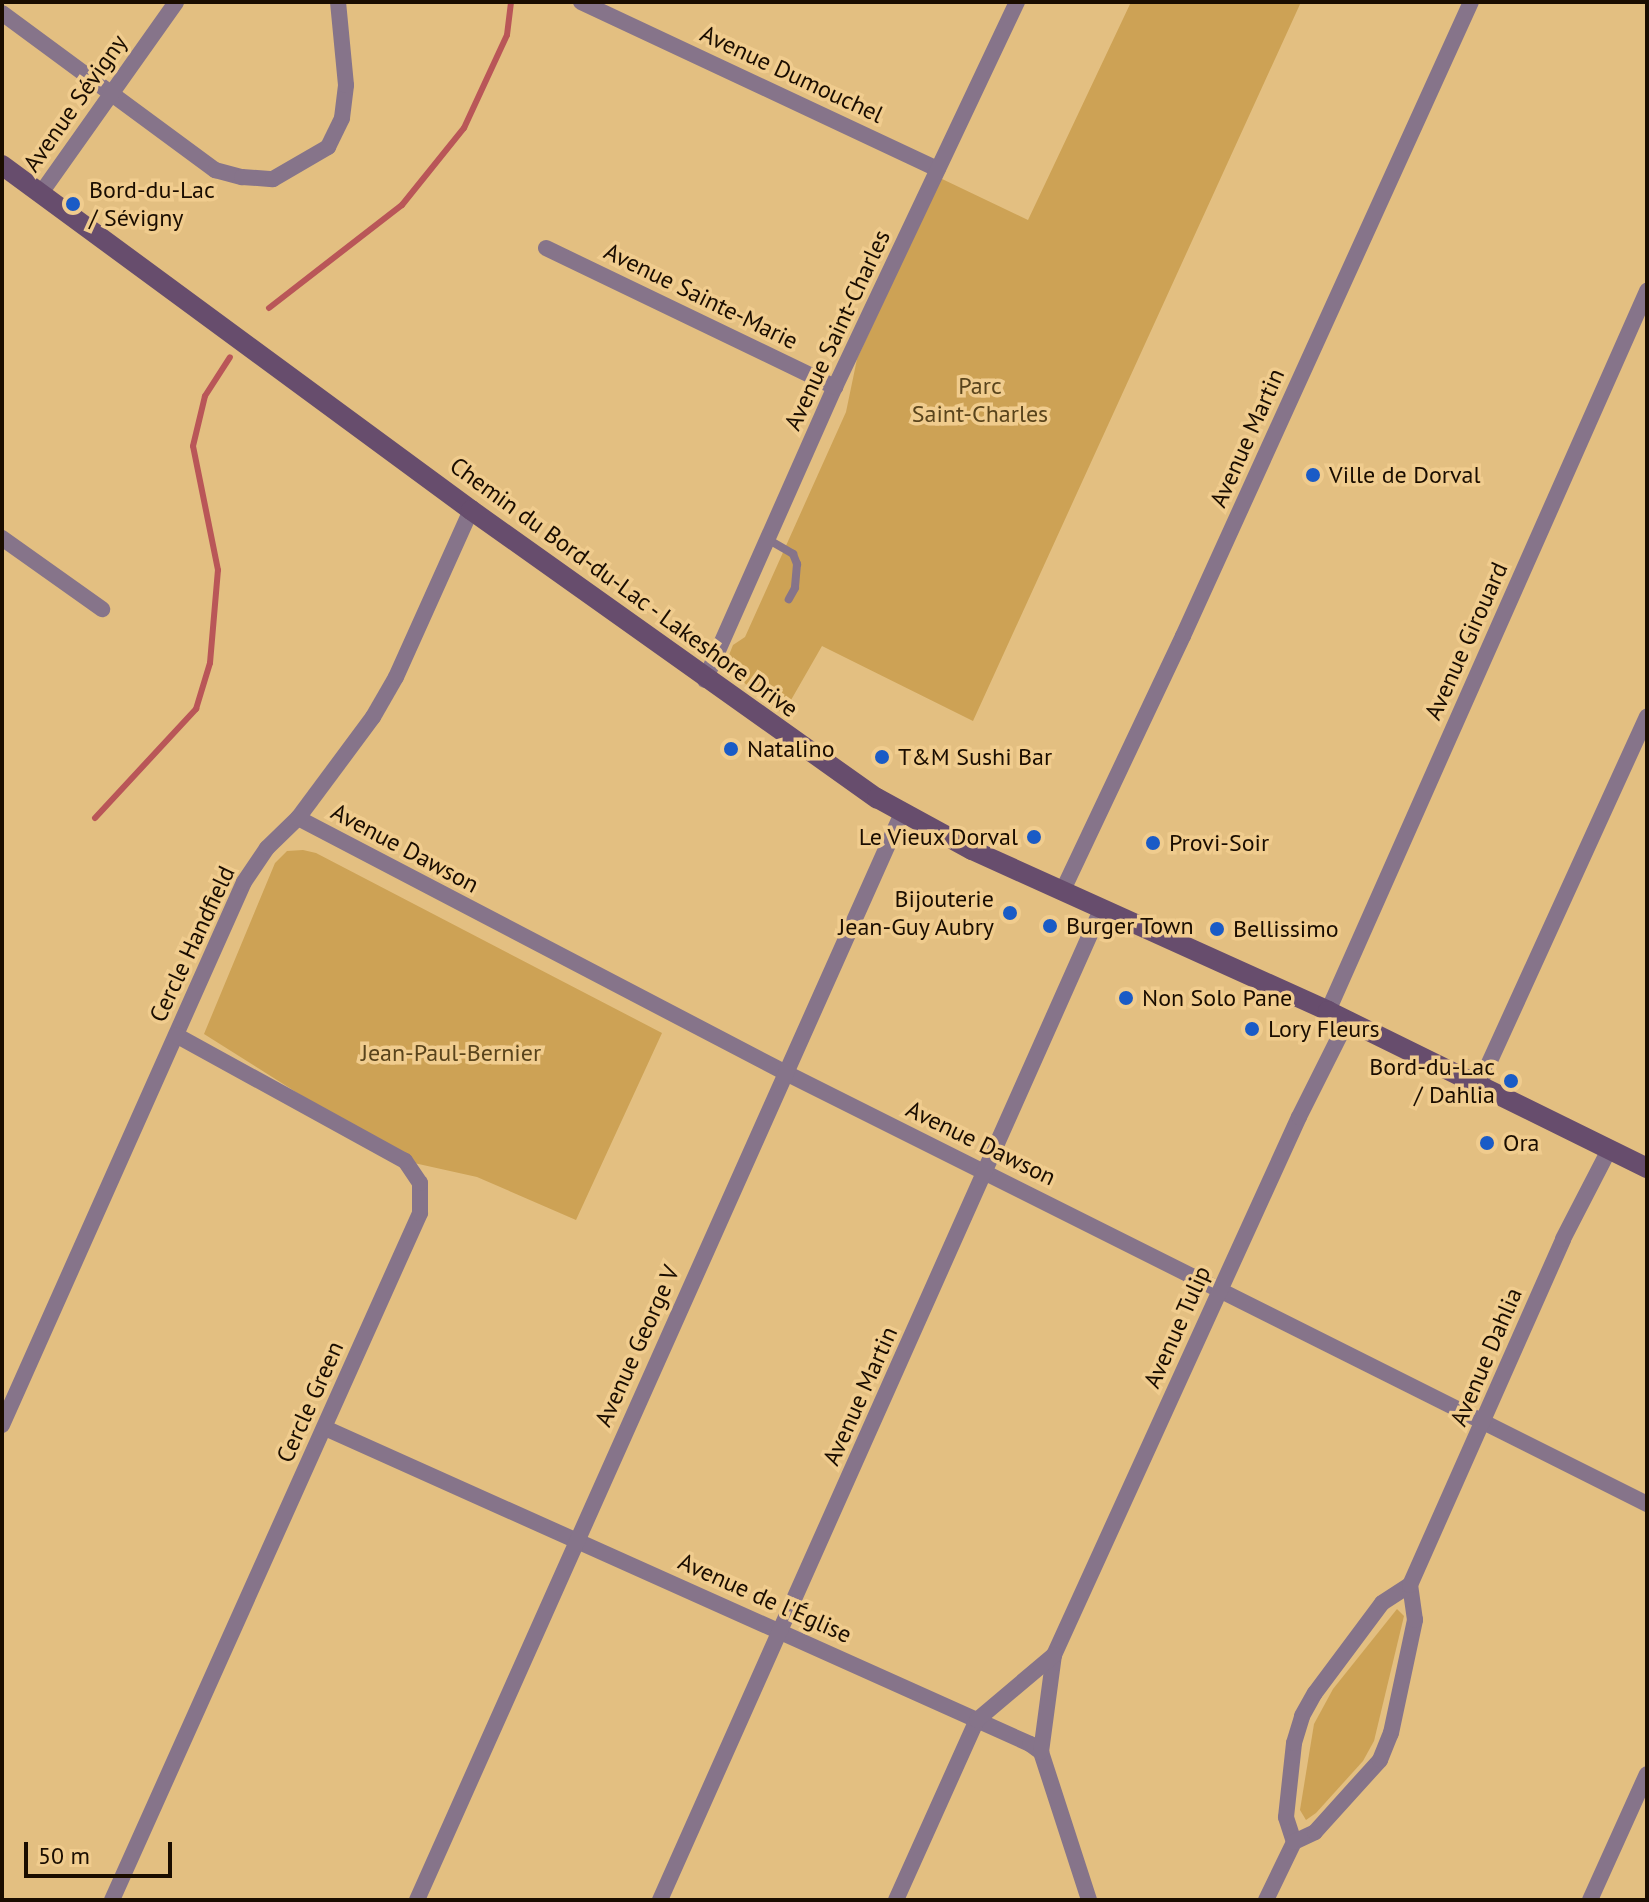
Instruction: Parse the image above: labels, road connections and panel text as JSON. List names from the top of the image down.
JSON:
{
  "streets": {
    "street": [
      "Avenue Dumouchel",
      "Avenue Sévigny",
      "Avenue Sainte-Marie",
      "Avenue Saint-Charles",
      "Avenue Martin",
      "Chemin du Bord-du-Lac - Lakeshore Drive",
      "Avenue Girouard",
      "Avenue Dawson",
      "Cercle Handfield",
      "Avenue Tulip",
      "Avenue George V",
      "Avenue Dahlia",
      "Cercle Green",
      "Avenue de l'Église"
    ]
  },
  "crossings": [
    ["Avenue Dumouchel", "Avenue Saint-Charles"],
    ["Avenue Sévigny", "Chemin du Bord-du-Lac - Lakeshore Drive"],
    ["Avenue Sainte-Marie", "Avenue Saint-Charles"],
    ["Avenue Saint-Charles", "Chemin du Bord-du-Lac - Lakeshore Drive"],
    ["Avenue Martin", "Chemin du Bord-du-Lac - Lakeshore Drive"],
    ["Avenue Martin", "Avenue Dawson"],
    ["Avenue Martin", "Avenue de l'Église"],
    ["Chemin du Bord-du-Lac - Lakeshore Drive", "Avenue Girouard"],
    ["Chemin du Bord-du-Lac - Lakeshore Drive", "Cercle Handfield"],
    ["Chemin du Bord-du-Lac - Lakeshore Drive", "Avenue Tulip"],
    ["Chemin du Bord-du-Lac - Lakeshore Drive", "Avenue George V"],
    ["Chemin du Bord-du-Lac - Lakeshore Drive", "Avenue Dahlia"],
    ["Avenue Dawson", "Cercle Handfield"],
    ["Avenue Dawson", "Avenue Tulip"],
    ["Avenue Dawson", "Avenue George V"],
    ["Avenue Dawson", "Avenue Dahlia"],
    ["Cercle Handfield", "Cercle Green"],
    ["Avenue Tulip", "Avenue de l'Église"],
    ["Avenue George V", "Avenue de l'Église"],
    ["Cercle Green", "Avenue de l'Église"]
  ],
  "parks": ["Parc Saint-Charles", "Jean-Paul-Bernier"],
  "places": [
    "Bord-du-Lac / Sévigny",
    "Ville de Dorval",
    "Natalino",
    "T&M Sushi Bar",
    "Le Vieux Dorval",
    "Provi-Soir",
    "Bijouterie Jean-Guy Aubry",
    "Burger Town",
    "Bellissimo",
    "Non Solo Pane",
    "Lory Fleurs",
    "Bord-du-Lac / Dahlia",
    "Ora"
  ],
  "scale_bar": "50 m"
}
